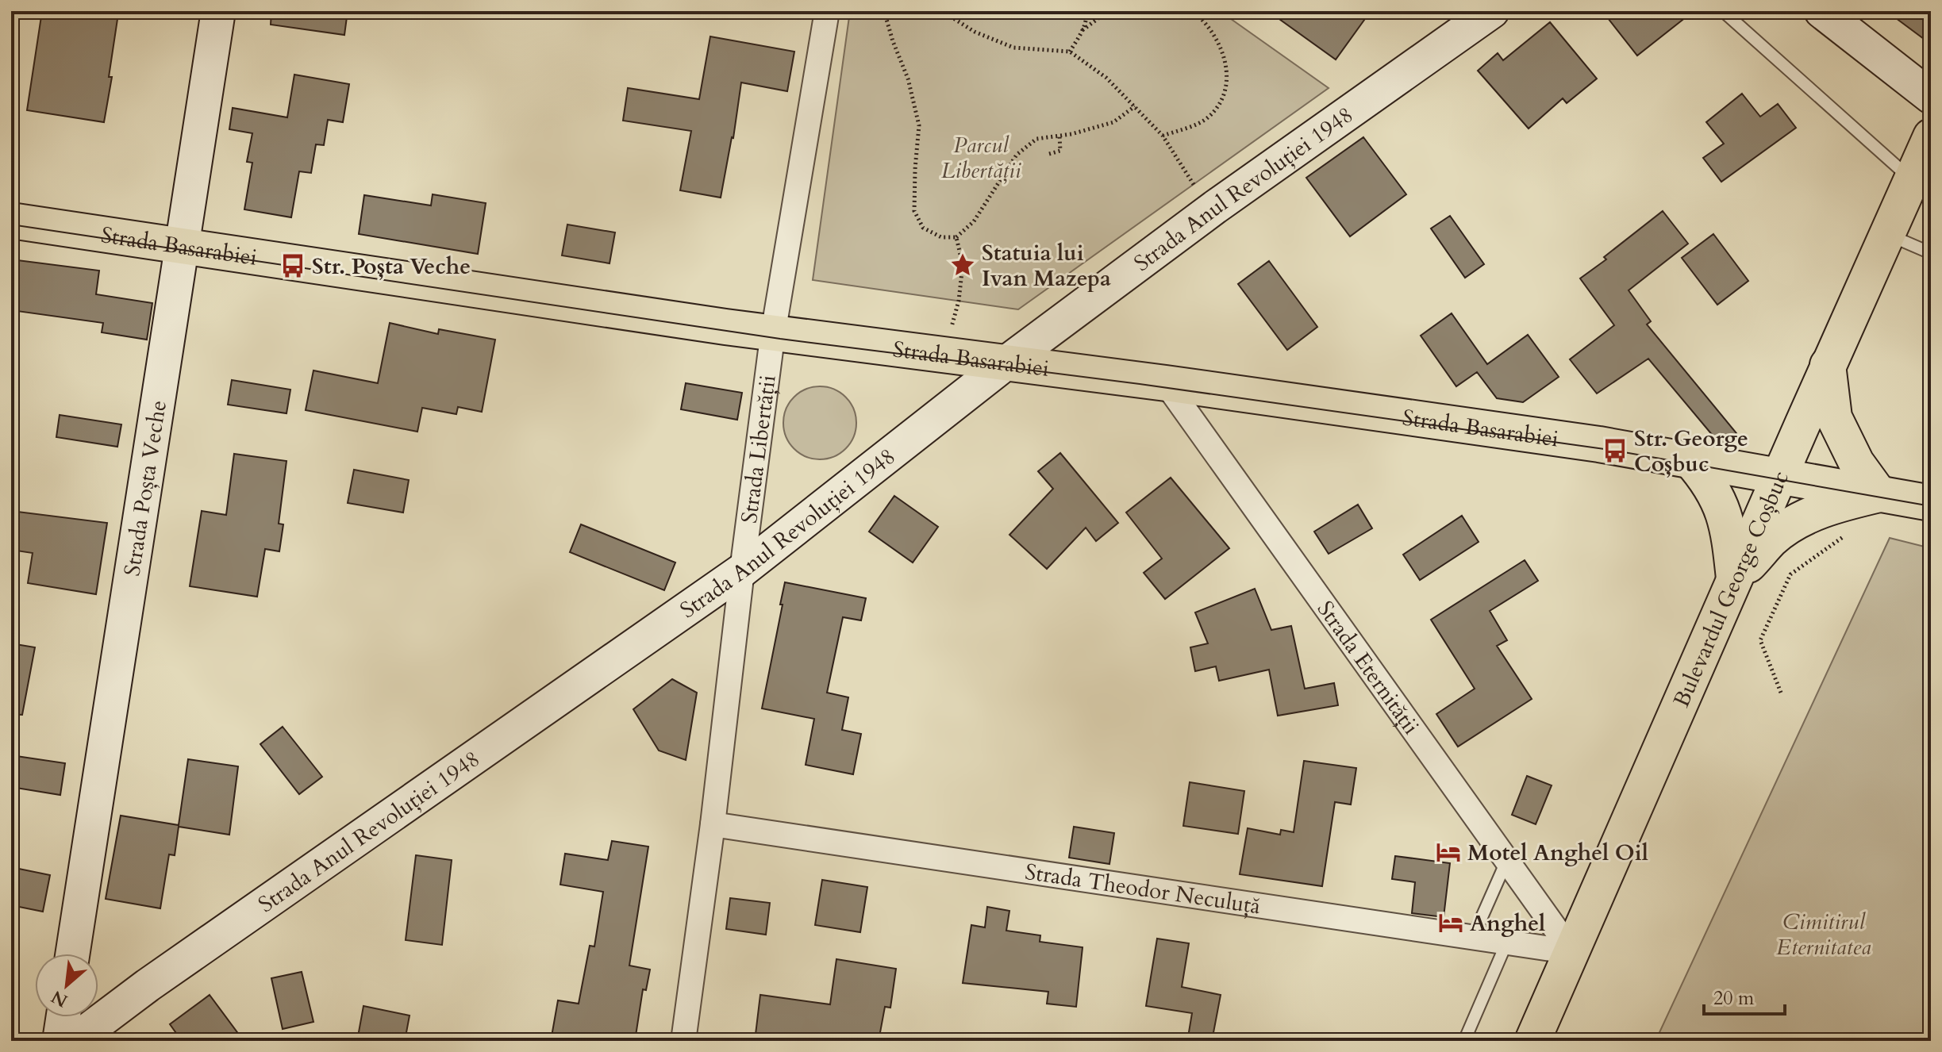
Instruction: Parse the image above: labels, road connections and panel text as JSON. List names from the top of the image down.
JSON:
{
  "streets": {
    "main road": ["Strada Basarabiei", "Bulevardul George Coșbuc"],
    "street": [
      "Strada Anul Revoluției 1948",
      "Strada Libertății",
      "Strada Poșta Veche",
      "Strada Eternității",
      "Strada Theodor Neculuță"
    ]
  },
  "crossings": [
    ["Strada Anul Revoluției 1948", "Strada Basarabiei"],
    ["Strada Anul Revoluției 1948", "Strada Libertății"],
    ["Strada Basarabiei", "Strada Libertății"],
    ["Strada Basarabiei", "Strada Poșta Veche"],
    ["Strada Basarabiei", "Bulevardul George Coșbuc"],
    ["Strada Basarabiei", "Strada Eternității"],
    ["Strada Libertății", "Strada Theodor Neculuță"],
    ["Bulevardul George Coșbuc", "Strada Eternității"],
    ["Bulevardul George Coșbuc", "Strada Theodor Neculuță"],
    ["Strada Eternității", "Strada Theodor Neculuță"]
  ],
  "parks": ["Parcul Libertății", "Cimitirul Eternitatea"],
  "places": {
    "place": ["Statuia lui Ivan Mazepa"],
    "bus stop": ["Str. Poșta Veche", "Str. George Coșbuc"],
    "hotel": ["Motel Anghel Oil", "Anghel"]
  },
  "scale_bar": "20 m",
  "north": "bottom left"
}
